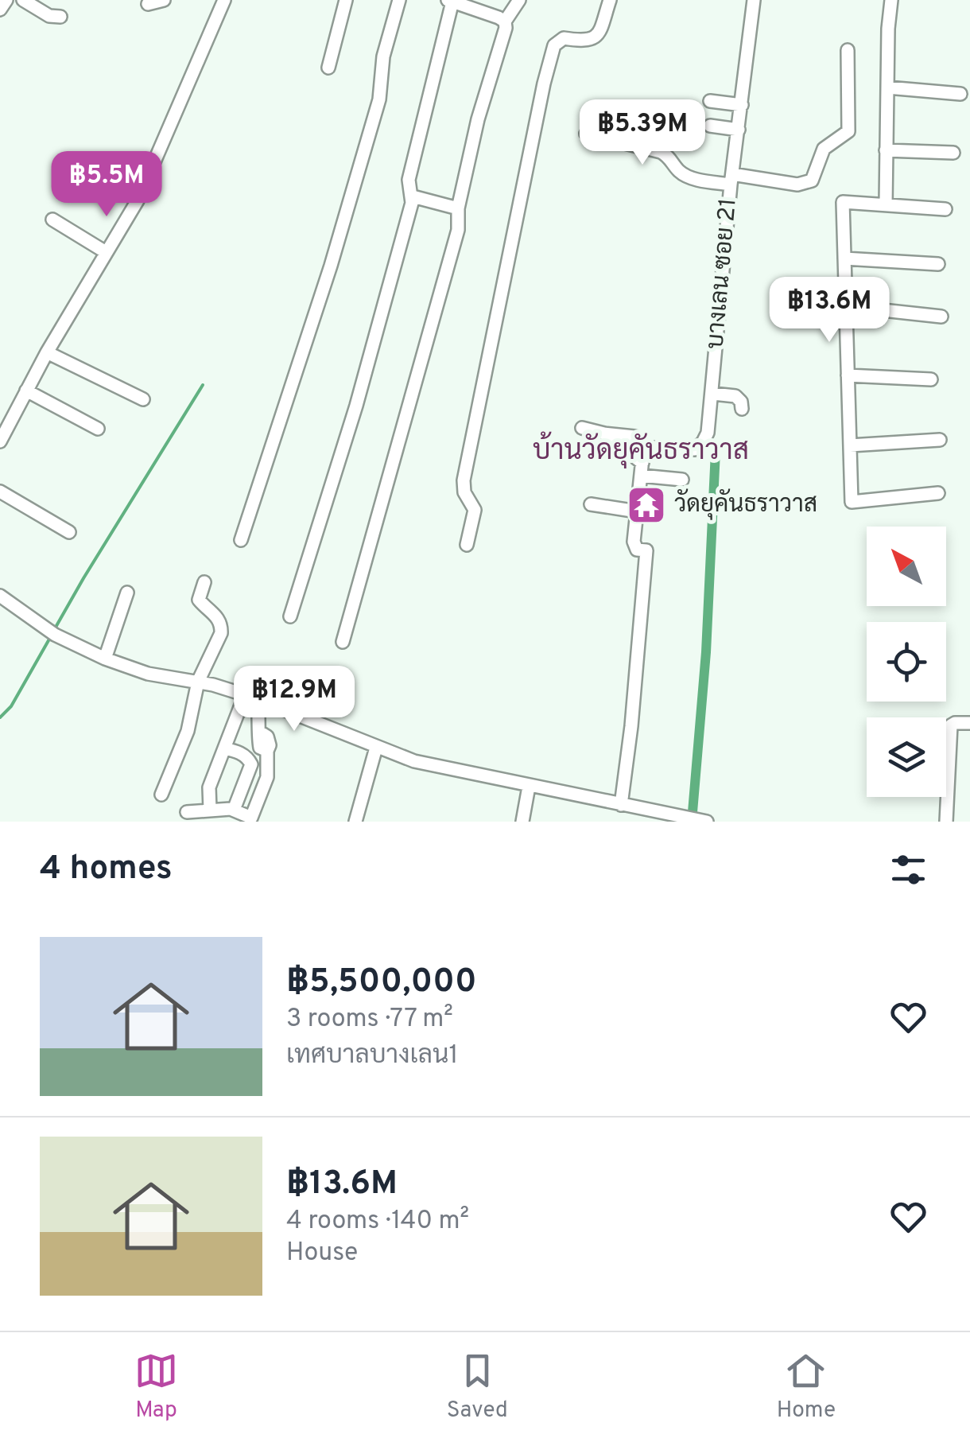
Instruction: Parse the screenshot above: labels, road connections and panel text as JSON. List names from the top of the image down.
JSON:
{
  "streets": {
    "street": ["บางเลน ซอย 21"]
  },
  "districts": ["บ้านวัดยุคันธราวาส"],
  "places": {
    "temple": ["วัดยุคันธราวาส"]
  },
  "north": "top left",
  "page": {
    "price": [
      "฿5.39M",
      "฿5.5M",
      "฿13.6M",
      "฿12.9M"
    ],
    "heading": "4 homes",
    "list": [
      {
        "name": "฿5,500,000",
        "note": "3 rooms · 77 m² · เทศบาลบางเลน1"
      },
      {
        "name": "฿13.6M",
        "note": "4 rooms · 140 m² · House"
      }
    ],
    "tabs": ["Map", "Saved", "Home"]
  }
}
